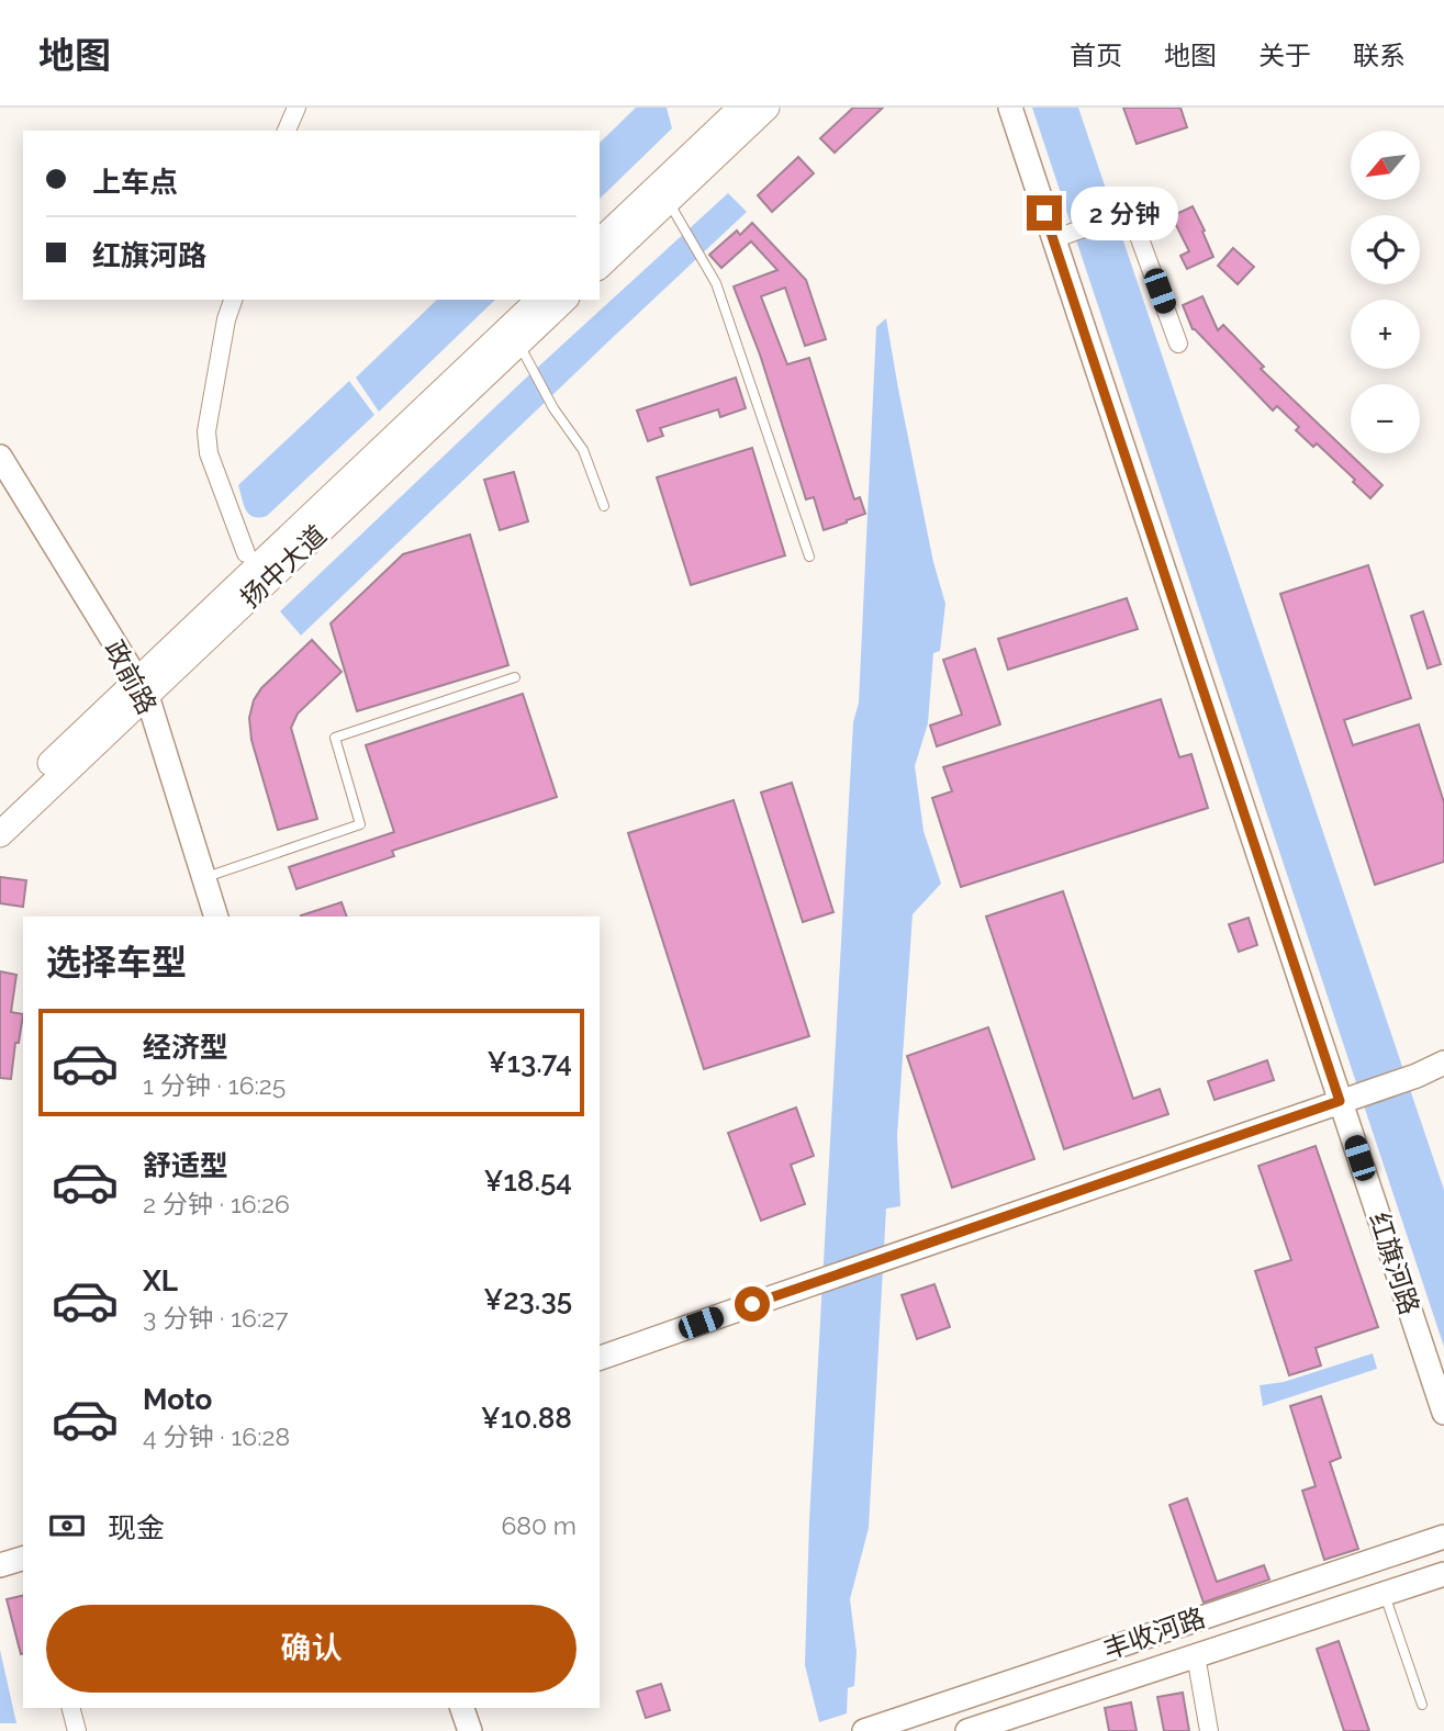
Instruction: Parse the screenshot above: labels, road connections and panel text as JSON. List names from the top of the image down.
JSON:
{
  "streets": {
    "main road": ["扬中大道"],
    "street": ["政前路", "红旗河路", "丰收河路"]
  },
  "crossings": [
    ["扬中大道", "政前路"]
  ],
  "north": "bottom left",
  "page": {
    "header": "地图",
    "nav": [
      "首页",
      "地图",
      "关于",
      "联系"
    ],
    "map_buttons": ["+", "−"],
    "banner": ["上车点", "红旗河路"],
    "bubble": "2 分钟",
    "heading": "选择车型",
    "list": [
      {
        "name": "经济型",
        "note": "1 分钟 · 16:25",
        "value": "¥13.74"
      },
      {
        "name": "舒适型",
        "note": "2 分钟 · 16:26",
        "value": "¥18.54"
      },
      {
        "name": "XL",
        "note": "3 分钟 · 16:27",
        "value": "¥23.35"
      },
      {
        "name": "Moto",
        "note": "4 分钟 · 16:28",
        "value": "¥10.88"
      }
    ],
    "pay": ["现金", "680 m"],
    "buttons": "确认"
  }
}
